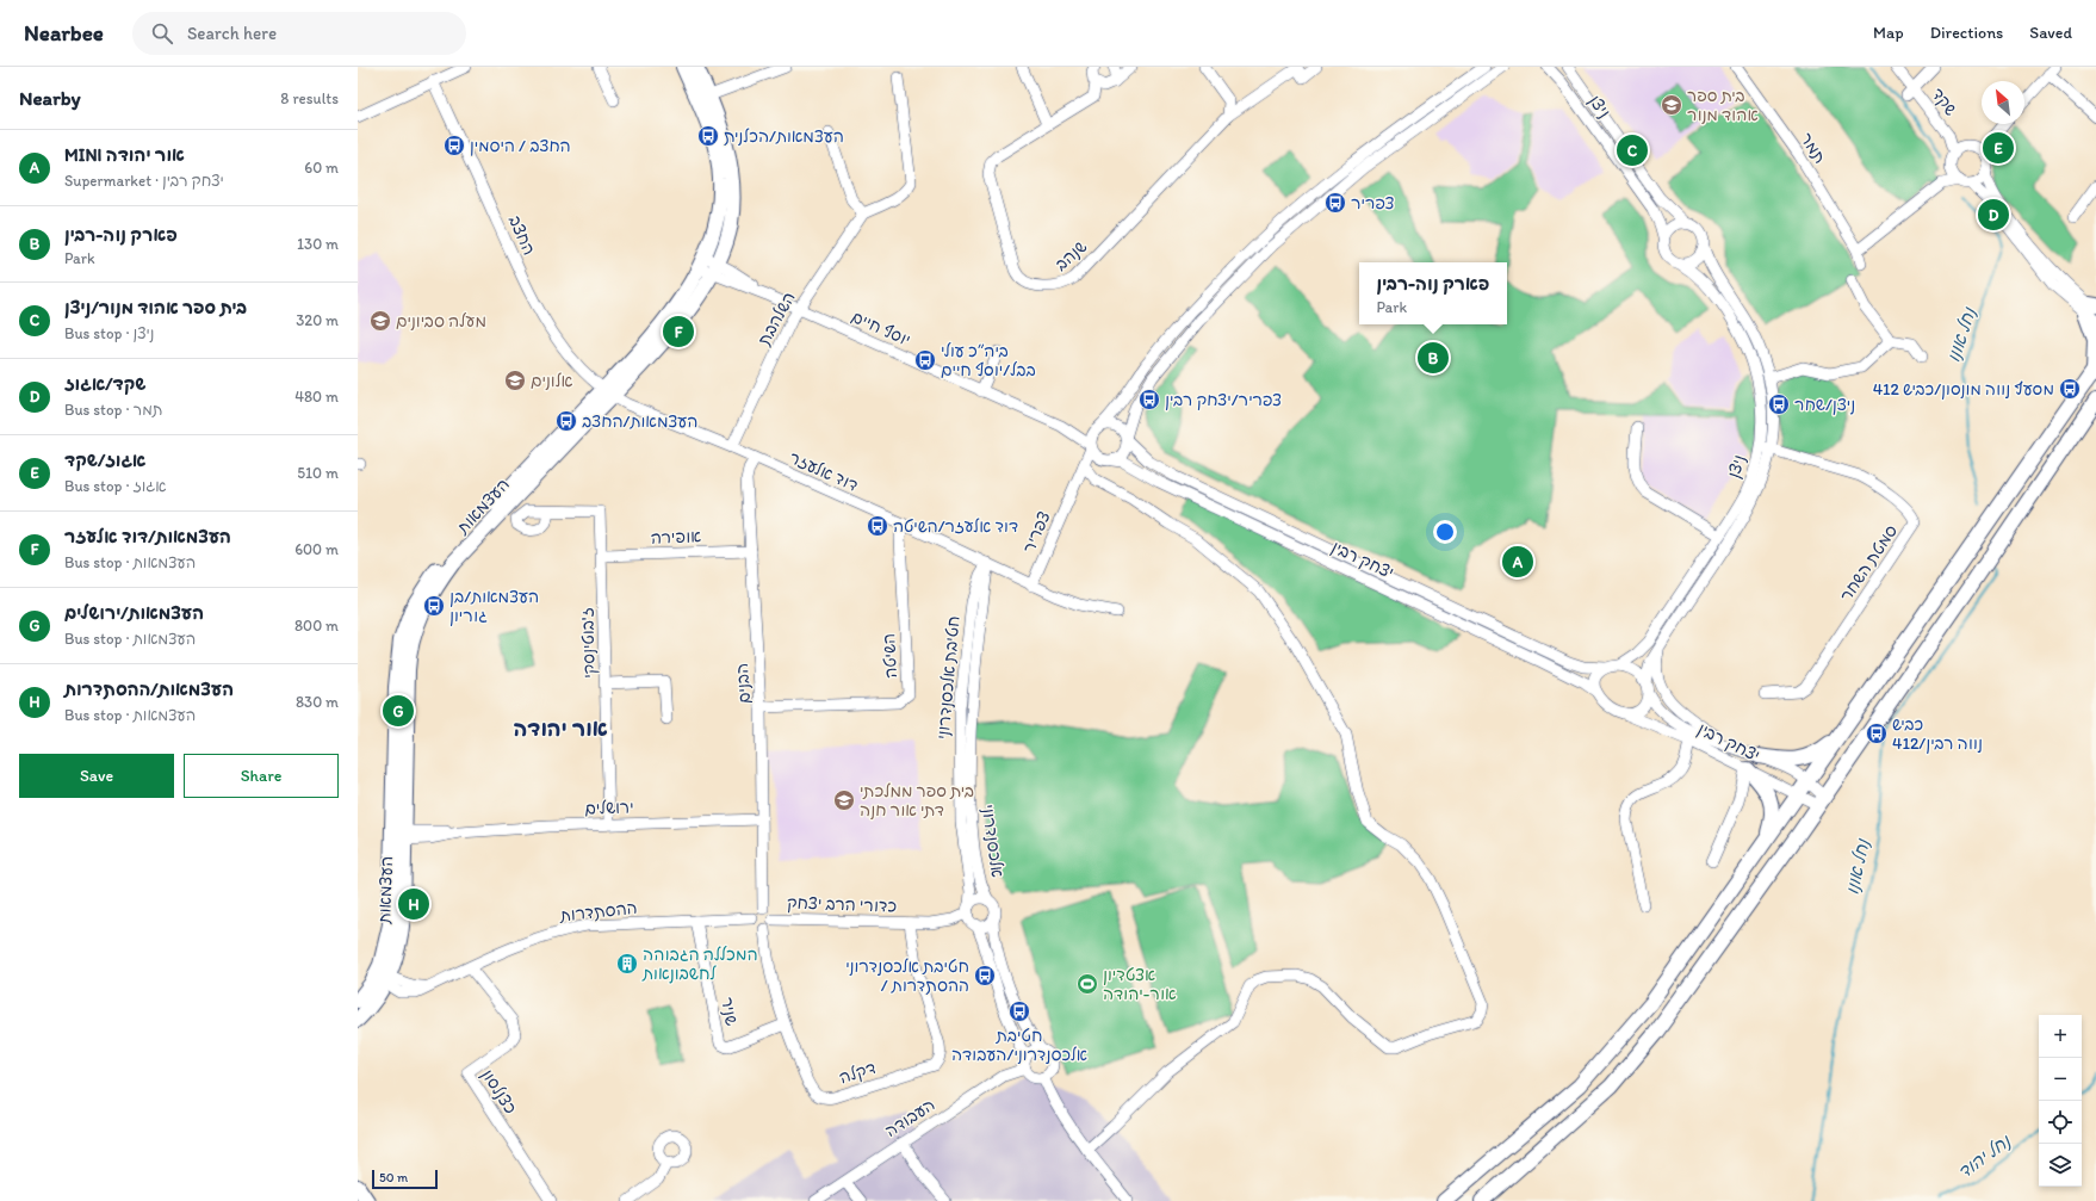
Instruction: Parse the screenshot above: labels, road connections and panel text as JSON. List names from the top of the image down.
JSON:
{
  "streets": {
    "main road": ["העצמאות"],
    "street": [
      "שקד",
      "ניצן",
      "תמר",
      "החצב",
      "שנהב",
      "השלהבת",
      "יוסף חיים",
      "דוד אלעזר",
      "צפריר",
      "אופירה",
      "יצחק רבין",
      "סמטת השחר",
      "ז'בוטינסקי",
      "השיטה",
      "חטיבת אלכסנדרוני",
      "הבנים",
      "ירושלים",
      "אלכסנדרוני",
      "כדורי הרב יצחק",
      "ההסתדרות",
      "שניר",
      "דקלה",
      "כצנלסון",
      "העבודה"
    ]
  },
  "crossings": [
    ["ניצן", "יצחק רבין"],
    ["ניצן", "סמטת השחר"],
    ["החצב", "דוד אלעזר"],
    ["החצב", "העצמאות"],
    ["השלהבת", "יוסף חיים"],
    ["השלהבת", "דוד אלעזר"],
    ["יוסף חיים", "העצמאות"],
    ["יוסף חיים", "צפריר"],
    ["יוסף חיים", "יצחק רבין"],
    ["דוד אלעזר", "העצמאות"],
    ["דוד אלעזר", "צפריר"],
    ["דוד אלעזר", "השיטה"],
    ["דוד אלעזר", "חטיבת אלכסנדרוני"],
    ["דוד אלעזר", "הבנים"],
    ["העצמאות", "ירושלים"],
    ["העצמאות", "ההסתדרות"],
    ["צפריר", "יצחק רבין"],
    ["אופירה", "ז'בוטינסקי"],
    ["אופירה", "הבנים"],
    ["ז'בוטינסקי", "ירושלים"],
    ["השיטה", "הבנים"],
    ["חטיבת אלכסנדרוני", "אלכסנדרוני"],
    ["חטיבת אלכסנדרוני", "העבודה"],
    ["הבנים", "ירושלים"],
    ["הבנים", "כדורי הרב יצחק"],
    ["הבנים", "ההסתדרות"],
    ["הבנים", "דקלה"],
    ["כדורי הרב יצחק", "ההסתדרות"],
    ["כדורי הרב יצחק", "דקלה"],
    ["ההסתדרות", "שניר"],
    ["ההסתדרות", "דקלה"],
    ["ההסתדרות", "כצנלסון"],
    ["שניר", "דקלה"]
  ],
  "districts": ["אור יהודה"],
  "water": ["נחל אונו", "נחל יהוד"],
  "places": {
    "school or university": [
      "בית ספר אהוד מנור",
      "מעלה סביונים",
      "אלונים",
      "בית ספר ממלכתי דתי אור חנה"
    ],
    "bus stop": [
      "העצמאות/הכלנית",
      "החצב / היסמין",
      "צפריר",
      "ביה״כ עולי בבל/יוסף חיים",
      "מסעף נווה מונסון/כביש 412",
      "צפריר/יצחק רבין",
      "ניצן/שחר",
      "העצמאות/החצב",
      "דוד אלעזר/השיטה",
      "העצמאות/בן גוריון",
      "כביש 412/נווה רבין",
      "חטיבת אלכסנדרוני / ההסתדרות",
      "חטיבת אלכסנדרוני/העבודה"
    ],
    "building": ["המכללה הגבוהה לחשבונאות"],
    "sports": ["אצטדיון אור-יהודה"]
  },
  "scale_bar": "50 m",
  "north": "top left",
  "page": {
    "header": "Nearbee",
    "search": "Search here",
    "nav": ["Map", "Directions", "Saved"],
    "heading": ["Nearby", "8 results"],
    "list": [
      {
        "mark": "A",
        "name": "MINI אור יהודה",
        "note": "Supermarket · יצחק רבין",
        "value": "60 m"
      },
      {
        "mark": "B",
        "name": "פארק נוה-רבין",
        "note": "Park",
        "value": "130 m"
      },
      {
        "mark": "C",
        "name": "בית ספר אהוד מנור/ניצן",
        "note": "Bus stop · ניצן",
        "value": "320 m"
      },
      {
        "mark": "D",
        "name": "שקד/אגוז",
        "note": "Bus stop · תמר",
        "value": "480 m"
      },
      {
        "mark": "E",
        "name": "אגוז/שקד",
        "note": "Bus stop · אגוז",
        "value": "510 m"
      },
      {
        "mark": "F",
        "name": "העצמאות/דוד אלעזר",
        "note": "Bus stop · העצמאות",
        "value": "600 m"
      },
      {
        "mark": "G",
        "name": "העצמאות/ירושלים",
        "note": "Bus stop · העצמאות",
        "value": "800 m"
      },
      {
        "mark": "H",
        "name": "העצמאות/ההסתדרות",
        "note": "Bus stop · העצמאות",
        "value": "830 m"
      }
    ],
    "pins": [
      "E",
      "C",
      "D",
      "F",
      "B",
      "A",
      "G",
      "H"
    ],
    "popup": ["פארק נוה-רבין", "Park"],
    "buttons": ["Save", "Share"],
    "map_buttons": ["+", "−"],
    "scale": "50 m"
  }
}
